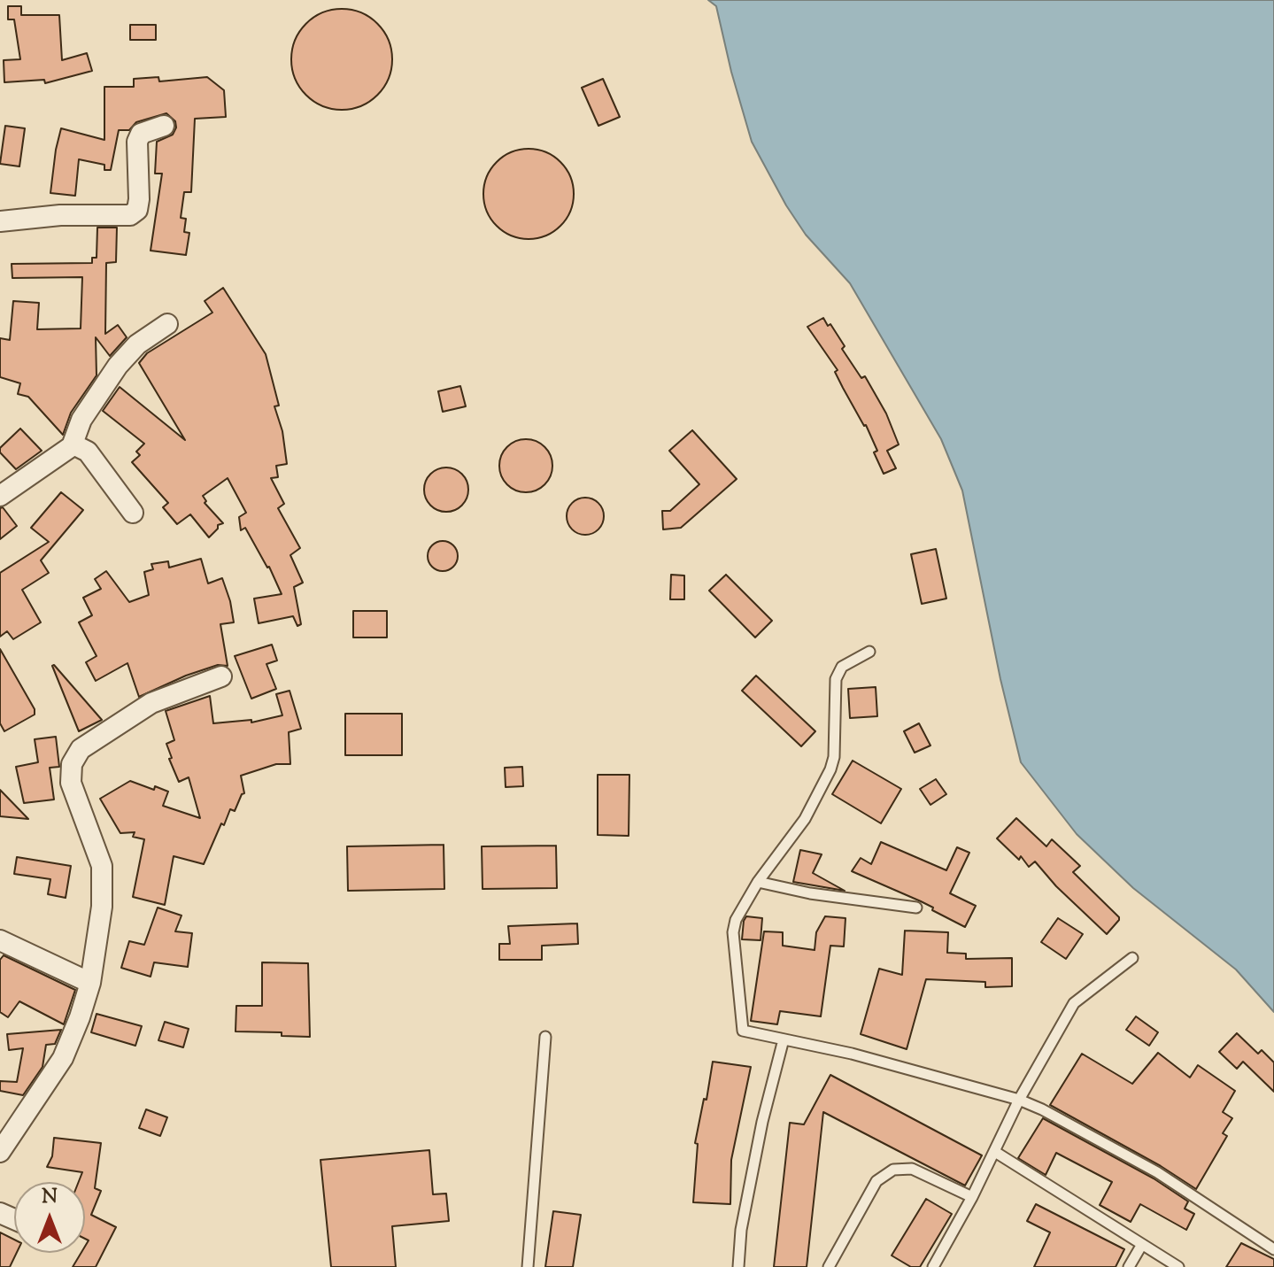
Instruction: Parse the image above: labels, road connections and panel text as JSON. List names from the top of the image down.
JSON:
{
  "north": "top"
}
